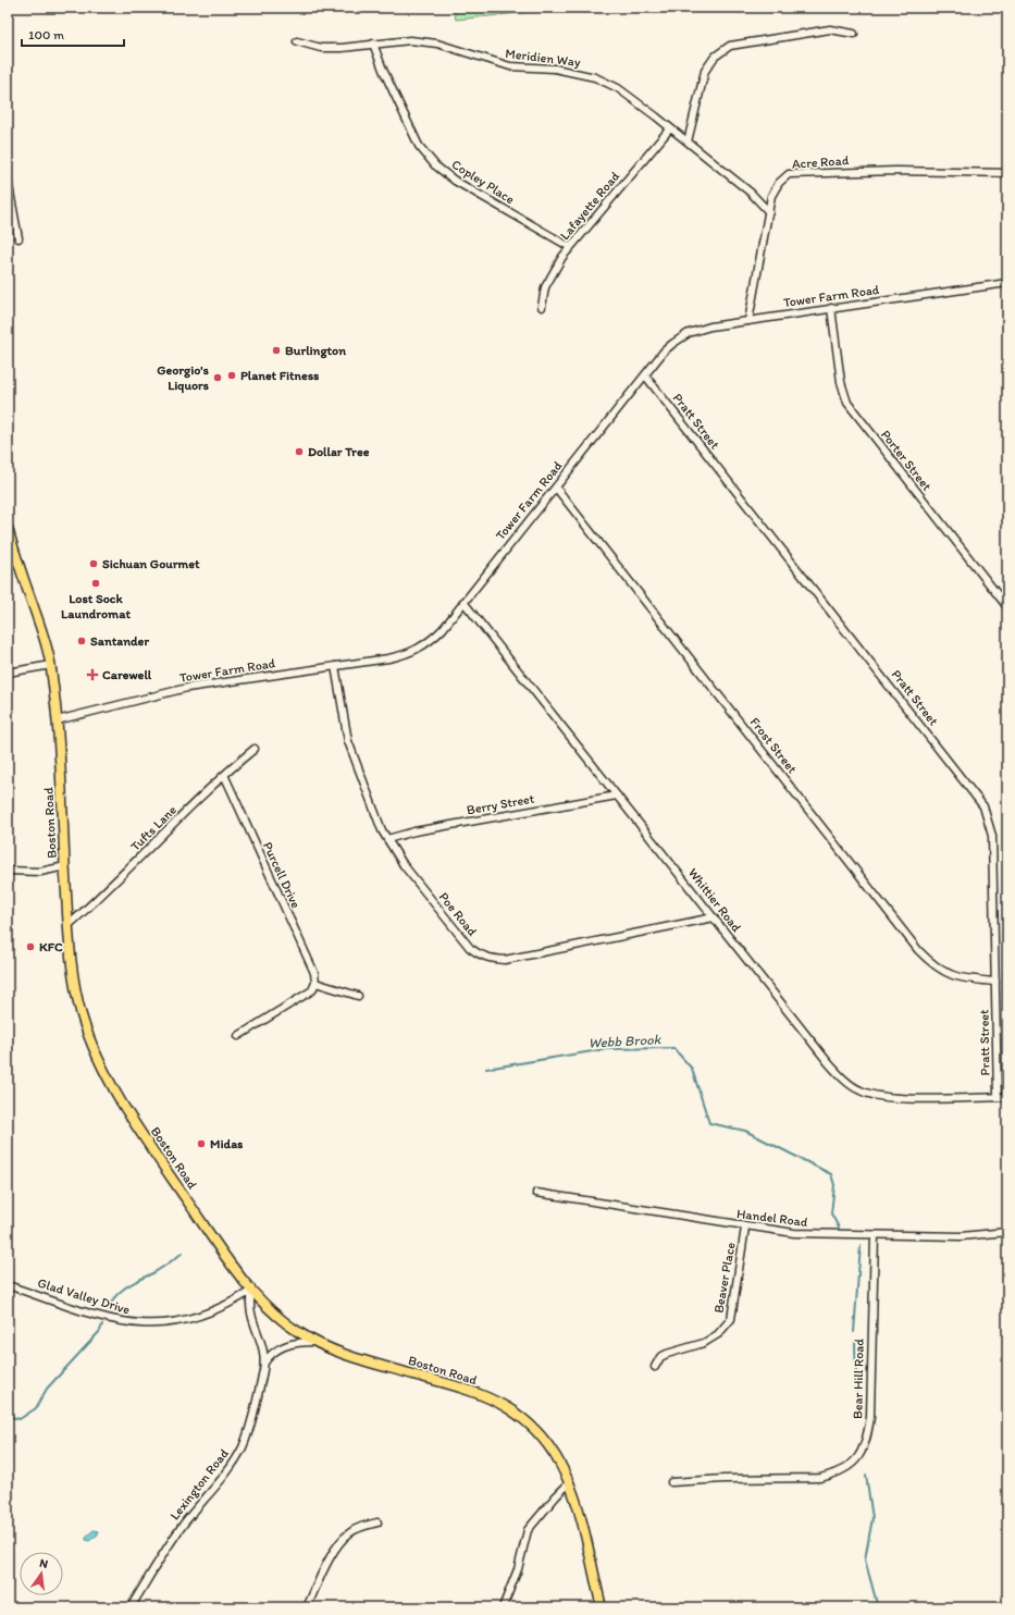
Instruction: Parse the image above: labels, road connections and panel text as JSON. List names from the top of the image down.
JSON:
{
  "streets": {
    "main road": ["Boston Road"],
    "street": [
      "Meridien Way",
      "Acre Road",
      "Copley Place",
      "Lafayette Road",
      "Tower Farm Road",
      "Pratt Street",
      "Porter Street",
      "Frost Street",
      "Berry Street",
      "Tufts Lane",
      "Purcell Drive",
      "Whittier Road",
      "Poe Road",
      "Handel Road",
      "Beaver Place",
      "Glad Valley Drive",
      "Bear Hill Road",
      "Lexington Road"
    ]
  },
  "crossings": [
    ["Meridien Way", "Acre Road"],
    ["Meridien Way", "Copley Place"],
    ["Meridien Way", "Lafayette Road"],
    ["Acre Road", "Tower Farm Road"],
    ["Copley Place", "Lafayette Road"],
    ["Tower Farm Road", "Pratt Street"],
    ["Tower Farm Road", "Porter Street"],
    ["Tower Farm Road", "Frost Street"],
    ["Tower Farm Road", "Boston Road"],
    ["Tower Farm Road", "Whittier Road"],
    ["Tower Farm Road", "Poe Road"],
    ["Pratt Street", "Frost Street"],
    ["Pratt Street", "Whittier Road"],
    ["Berry Street", "Whittier Road"],
    ["Berry Street", "Poe Road"],
    ["Boston Road", "Tufts Lane"],
    ["Boston Road", "Glad Valley Drive"],
    ["Boston Road", "Lexington Road"],
    ["Tufts Lane", "Purcell Drive"],
    ["Whittier Road", "Poe Road"],
    ["Handel Road", "Beaver Place"],
    ["Handel Road", "Bear Hill Road"],
    ["Glad Valley Drive", "Lexington Road"]
  ],
  "water": ["Webb Brook"],
  "places": {
    "other": [
      "Burlington",
      "Planet Fitness",
      "Georgio's Liquors",
      "Dollar Tree",
      "Sichuan Gourmet",
      "Lost Sock Laundromat",
      "Santander",
      "KFC",
      "Midas"
    ],
    "health": ["Carewell"]
  },
  "scale_bar": "100 m",
  "north": "top"
}
